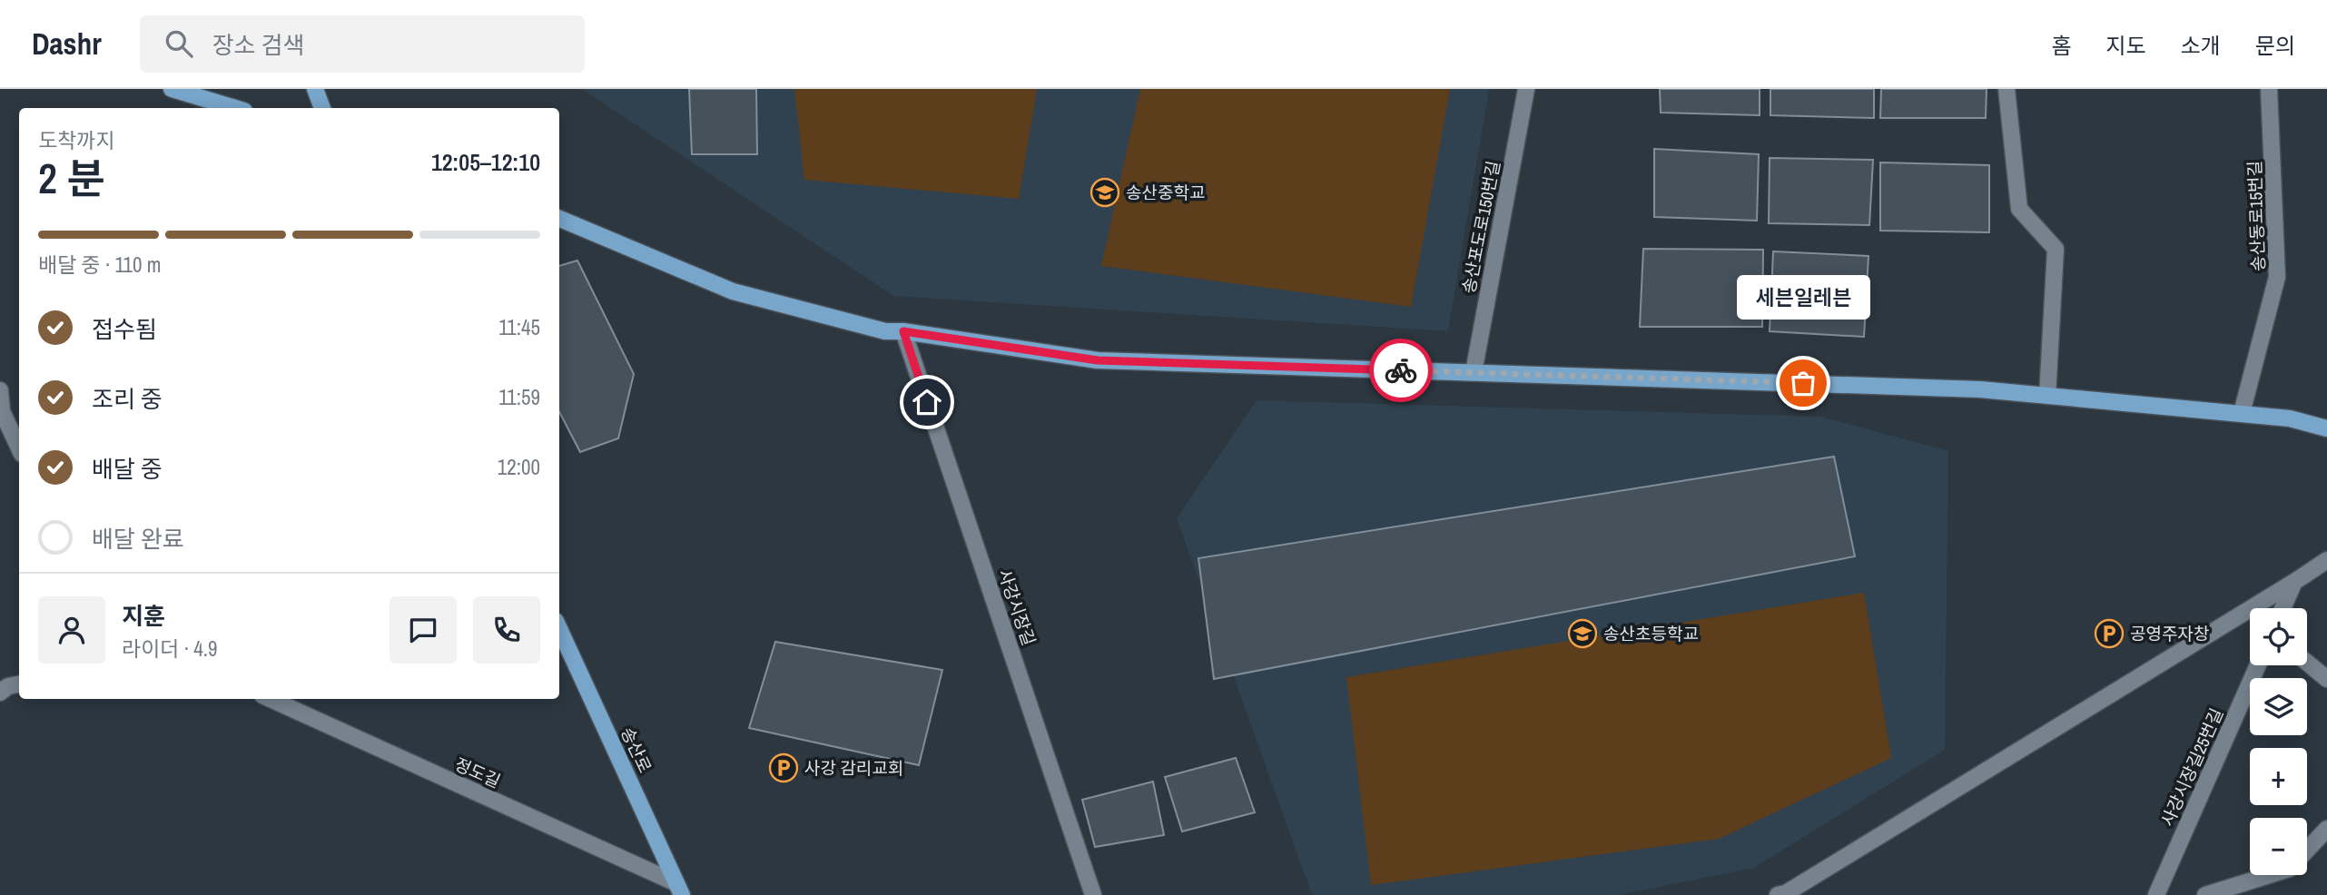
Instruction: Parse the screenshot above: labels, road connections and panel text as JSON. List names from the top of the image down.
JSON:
{
  "streets": {
    "main road": ["송산로"],
    "street": [
      "송산동로15번길",
      "송산포도로150번길",
      "사강시장길",
      "사강시장길25번길",
      "정도길"
    ]
  },
  "crossings": [
    ["송산로", "정도길"]
  ],
  "places": {
    "school or university": ["송산중학교", "송산초등학교"],
    "other": ["세븐일레븐"],
    "parking": ["공영주자창", "사강 감리교회"]
  },
  "page": {
    "header": "Dashr",
    "search": "장소 검색",
    "nav": [
      "홈",
      "지도",
      "소개",
      "문의"
    ],
    "heading": ["2 분", "도착까지", "12:05–12:10"],
    "panel": ["지훈", "라이더 · 4.9"],
    "bar": "배달 중 · 110 m",
    "bubble": "세븐일레븐",
    "list": [
      ["접수됨", "11:45"],
      ["조리 중", "11:59"],
      ["배달 중", "12:00"],
      "배달 완료"
    ],
    "map_buttons": ["+", "−"]
  }
}
